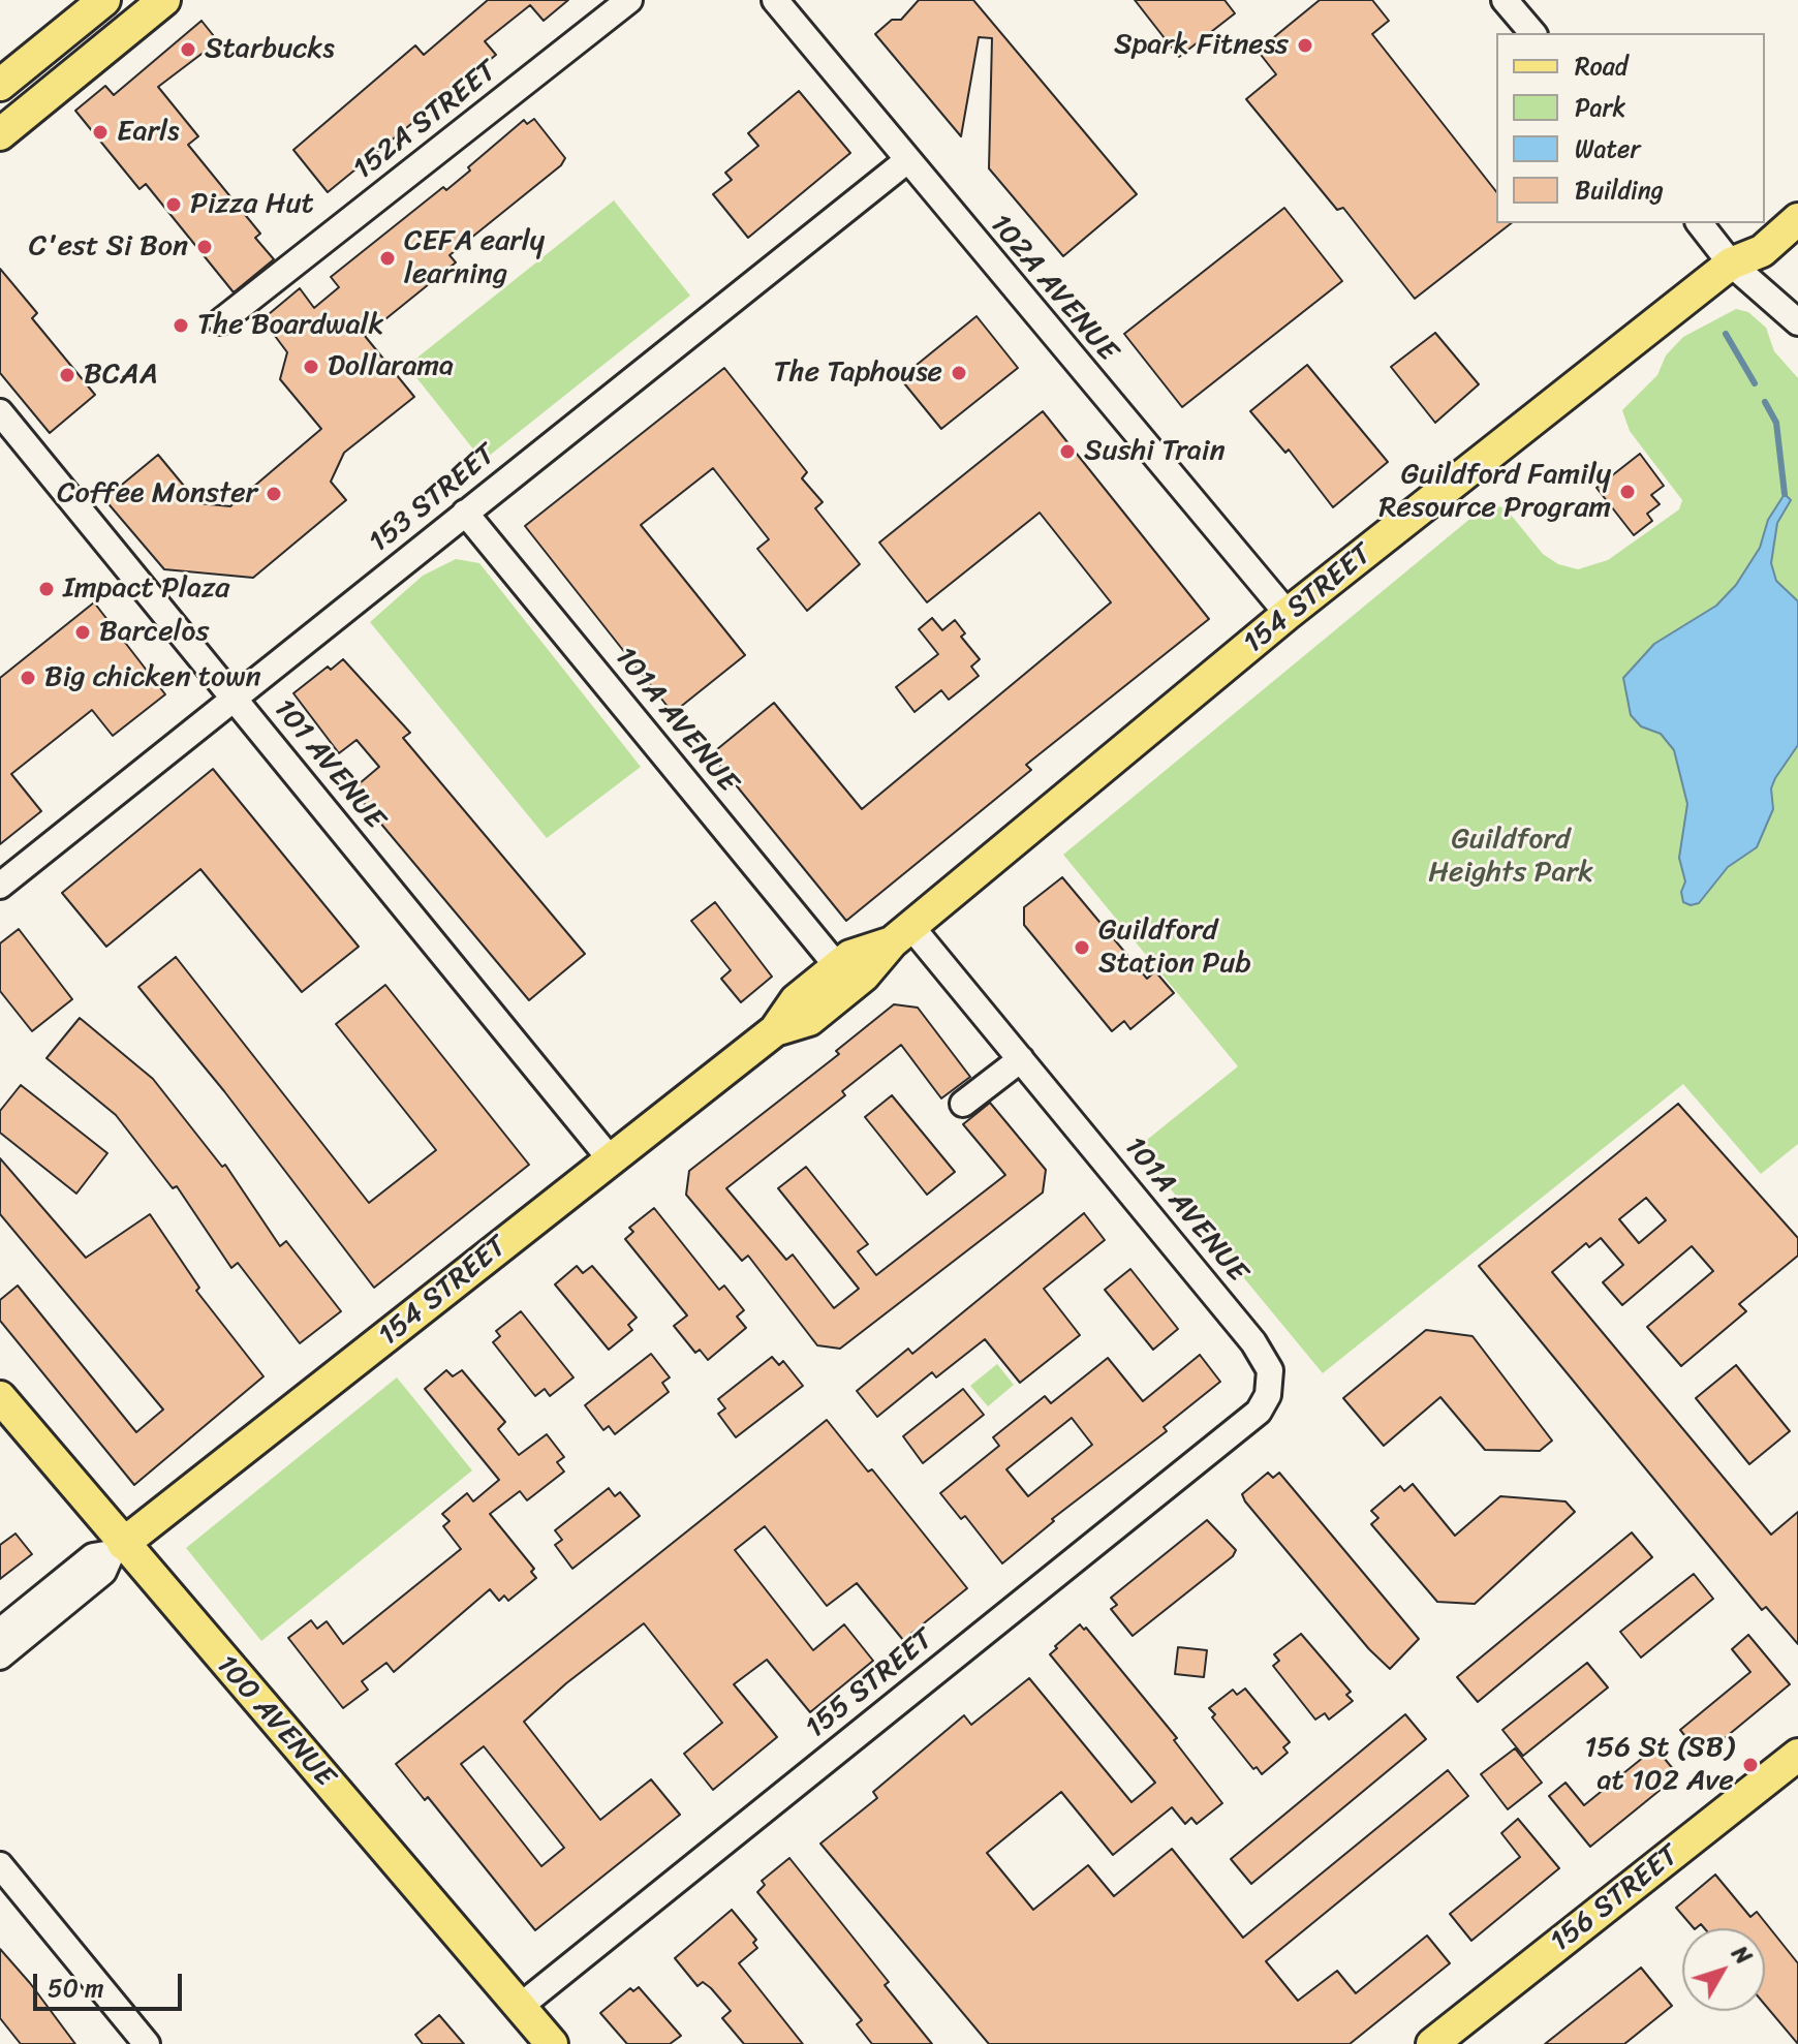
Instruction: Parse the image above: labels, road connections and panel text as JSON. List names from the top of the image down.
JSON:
{
  "streets": {
    "main road": ["154 STREET", "100 AVENUE", "156 STREET"],
    "street": [
      "152A STREET",
      "102A AVENUE",
      "153 STREET",
      "101A AVENUE",
      "101 AVENUE",
      "155 STREET"
    ]
  },
  "crossings": [
    ["102A AVENUE", "153 STREET"],
    ["102A AVENUE", "154 STREET"],
    ["153 STREET", "101A AVENUE"],
    ["153 STREET", "101 AVENUE"],
    ["154 STREET", "101A AVENUE"],
    ["154 STREET", "101 AVENUE"],
    ["154 STREET", "100 AVENUE"],
    ["101A AVENUE", "155 STREET"],
    ["155 STREET", "100 AVENUE"]
  ],
  "parks": ["Guildford Heights Park"],
  "places": [
    "Spark Fitness",
    "Starbucks",
    "Earls",
    "Pizza Hut",
    "C'est Si Bon",
    "CEFA early learning",
    "The Boardwalk",
    "Dollarama",
    "The Taphouse",
    "BCAA",
    "Sushi Train",
    "Guildford Family Resource Program",
    "Coffee Monster",
    "Impact Plaza",
    "Barcelos",
    "Big chicken town",
    "Guildford Station Pub",
    "156 St (SB) at 102 Ave"
  ],
  "legend": [
    "Road",
    "Park",
    "Water",
    "Building"
  ],
  "scale_bar": "50 m",
  "north": "top right"
}
